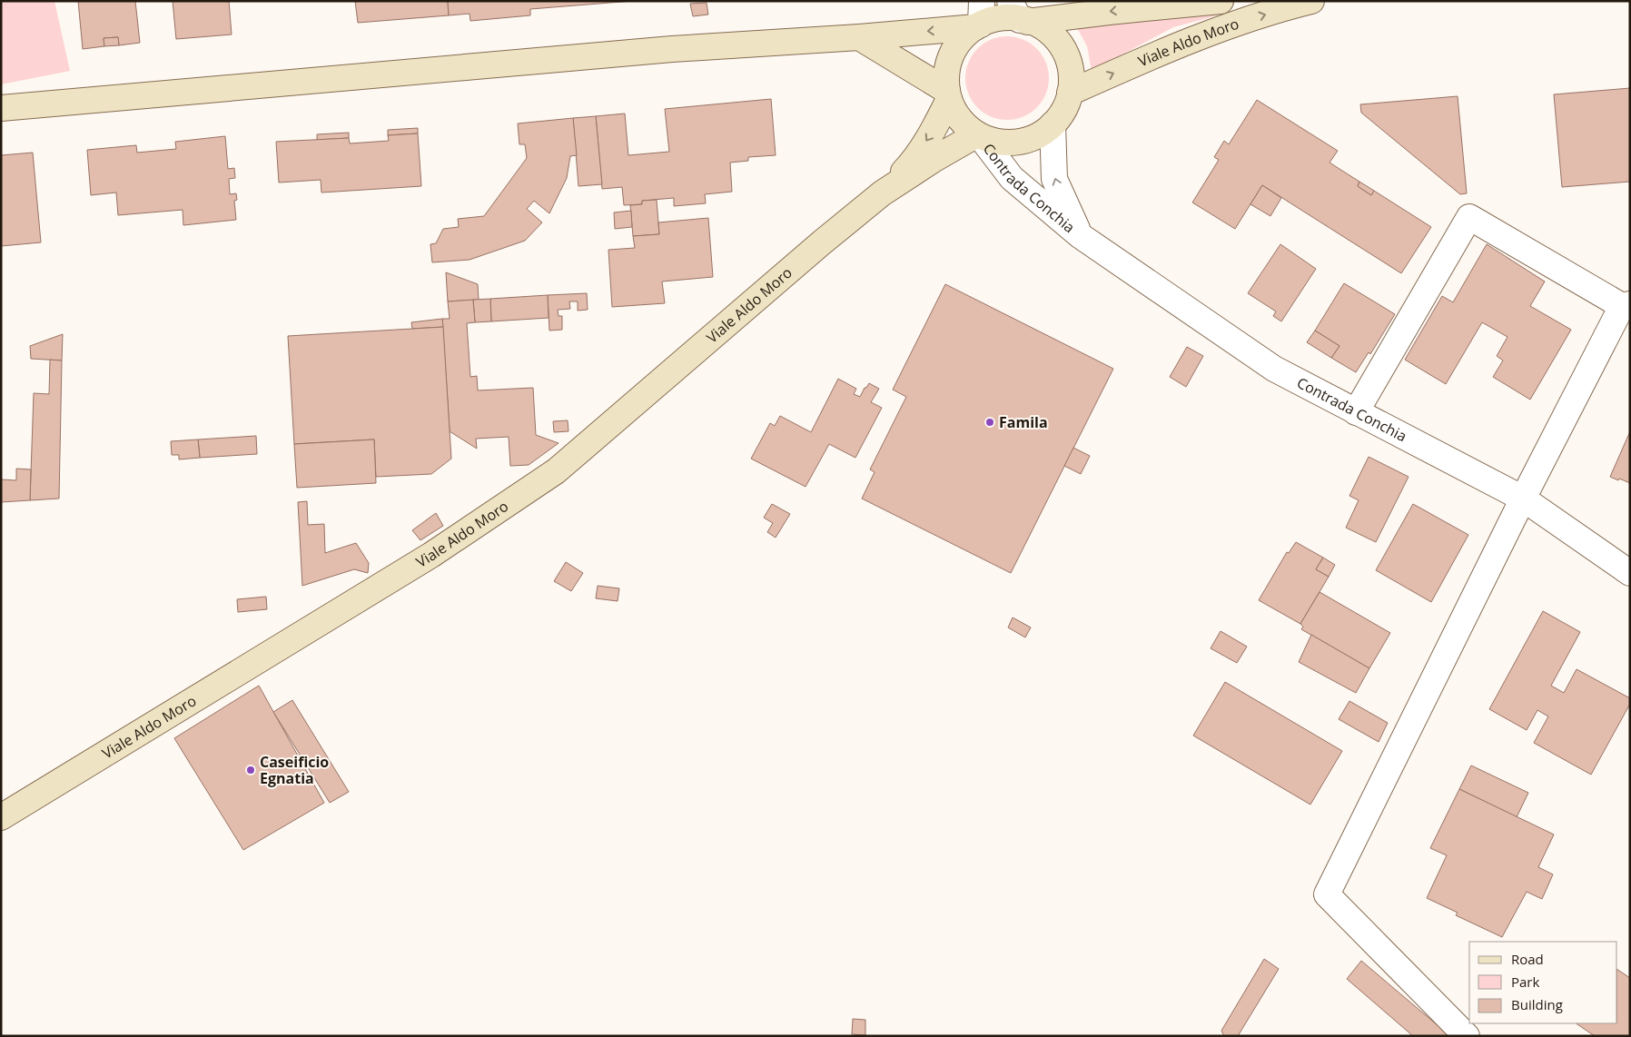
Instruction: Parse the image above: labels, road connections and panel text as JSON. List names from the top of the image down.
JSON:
{
  "streets": {
    "main road": ["Viale Aldo Moro"],
    "street": ["Contrada Conchia"]
  },
  "crossings": [
    ["Viale Aldo Moro", "Contrada Conchia"]
  ],
  "places": ["Famila", "Caseificio Egnatia"],
  "legend": ["Road", "Park", "Building"]
}
